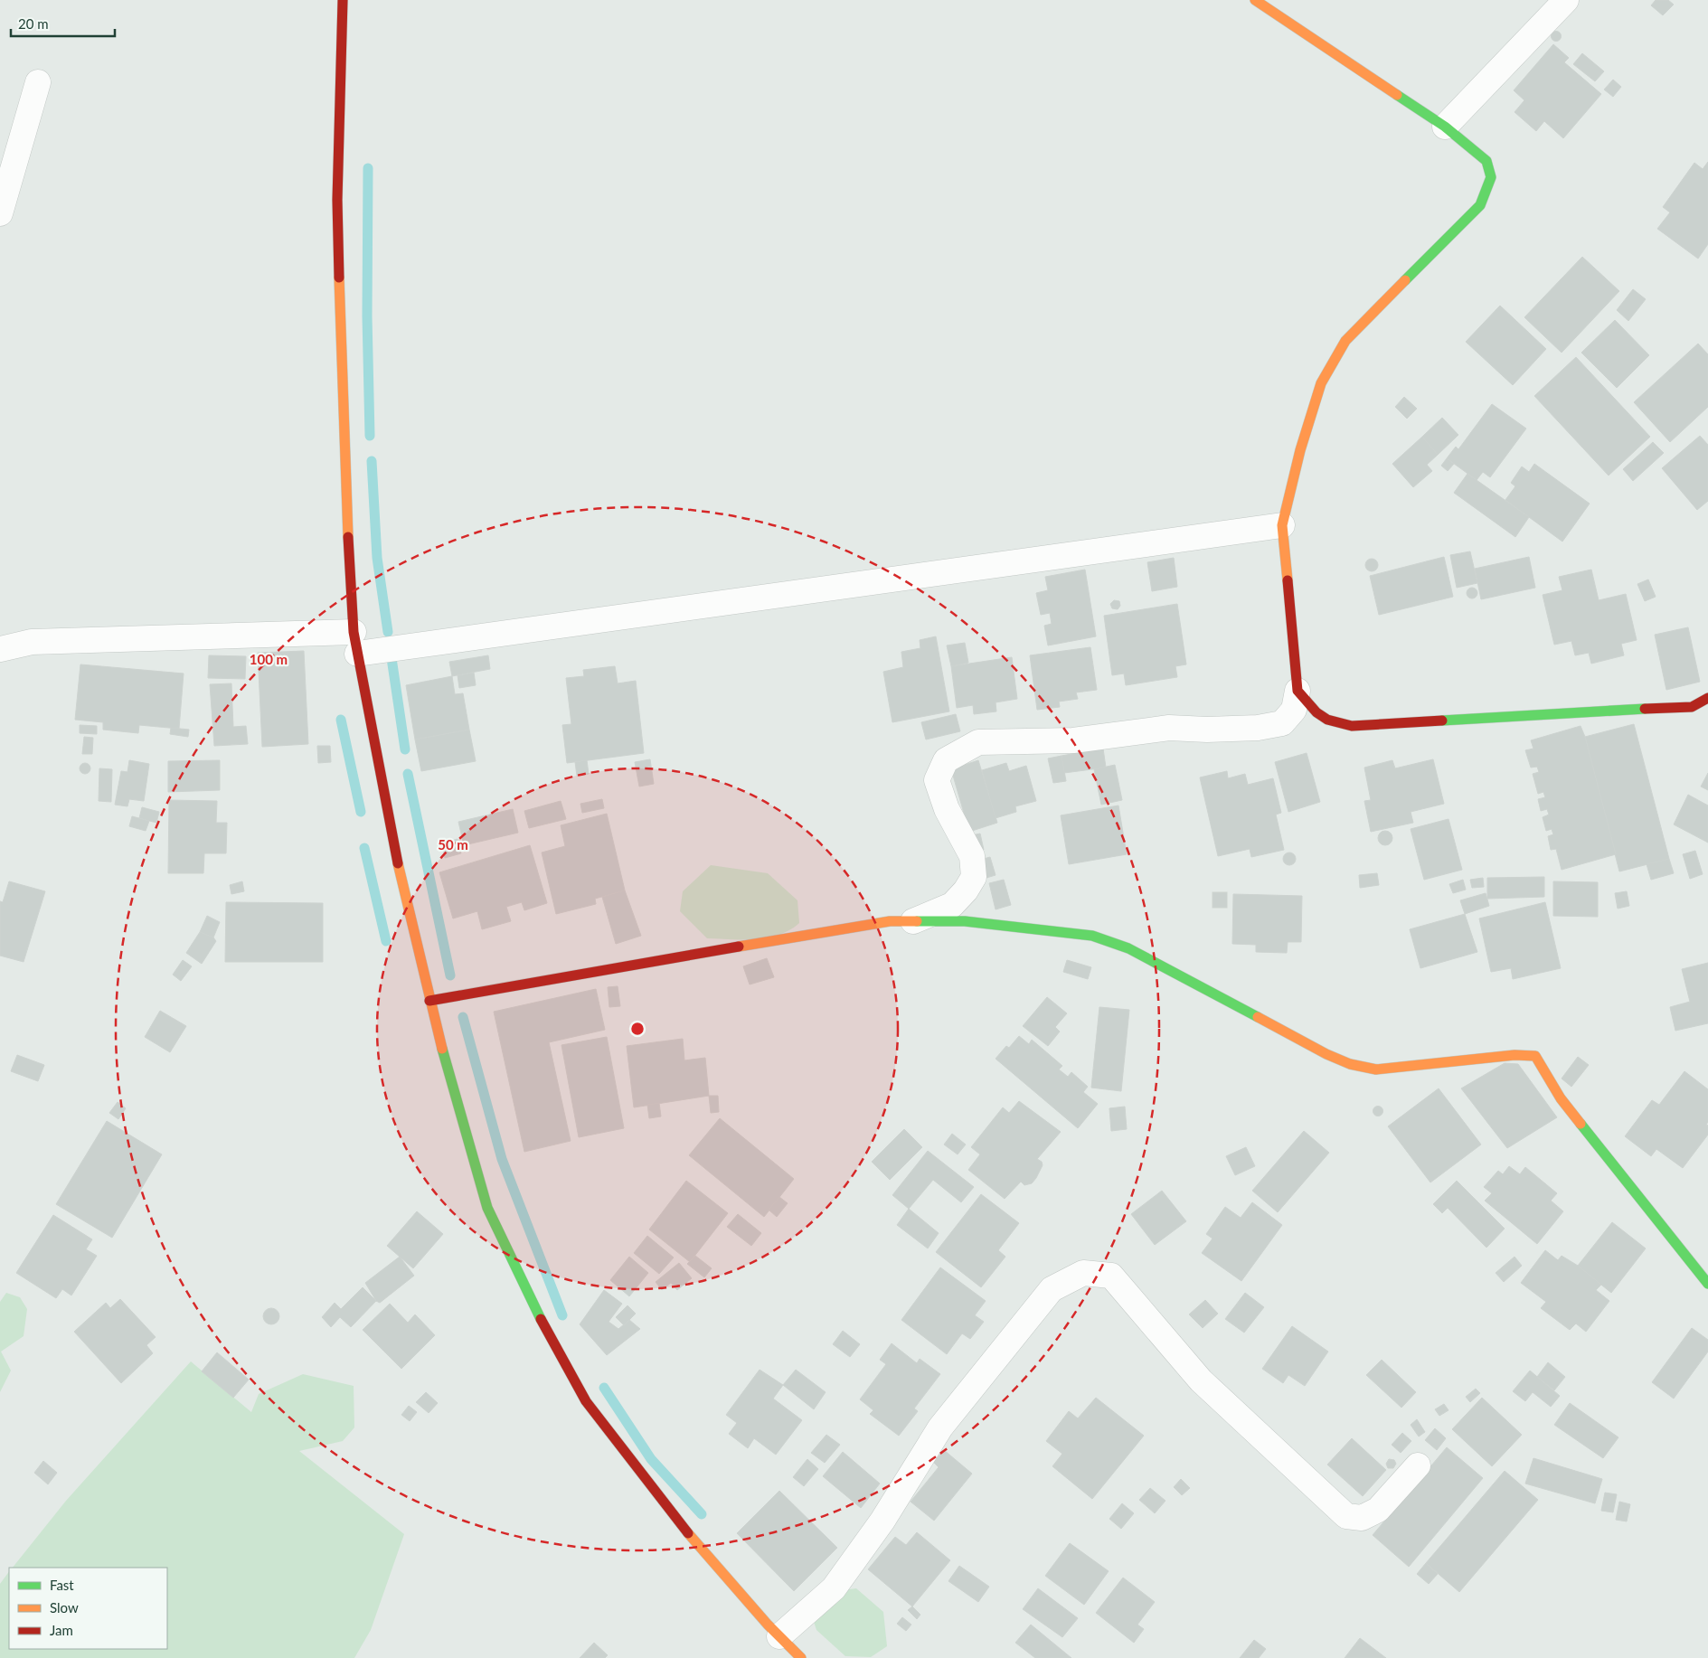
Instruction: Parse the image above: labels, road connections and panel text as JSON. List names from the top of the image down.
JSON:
{
  "legend": ["Fast", "Slow", "Jam"],
  "scale_bar": "20 m",
  "rings": ["100 m", "50 m"]
}
